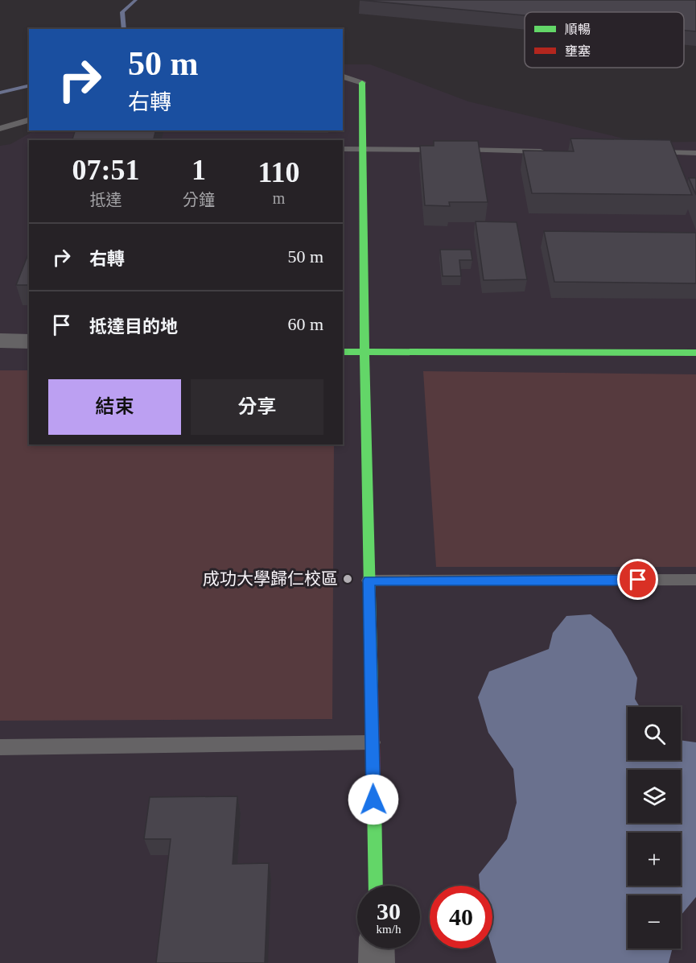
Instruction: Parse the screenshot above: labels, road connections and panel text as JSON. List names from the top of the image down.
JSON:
{
  "places": ["成功大學歸仁校區"],
  "legend": ["順暢", "壅塞"],
  "page": {
    "turn": ["50 m", "右轉"],
    "eta": [
      "07:51",
      "抵達",
      "1",
      "分鐘",
      "110",
      "m"
    ],
    "list": [
      {
        "name": "右轉",
        "value": "50 m"
      },
      {
        "name": "抵達目的地",
        "value": "60 m"
      }
    ],
    "buttons": ["結束", "分享"],
    "map_buttons": ["+", "−"],
    "speed": "30 km/h",
    "limit": "40"
  }
}
